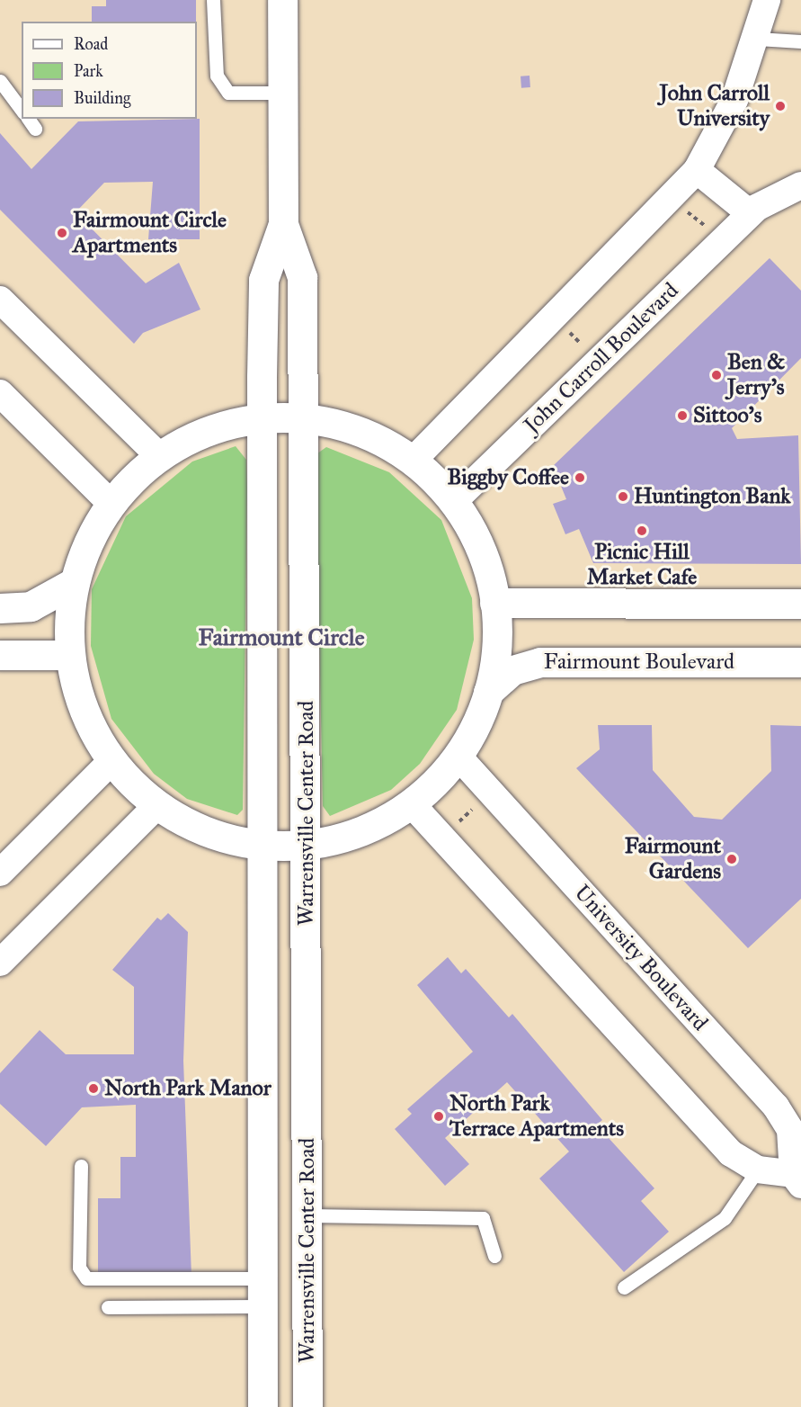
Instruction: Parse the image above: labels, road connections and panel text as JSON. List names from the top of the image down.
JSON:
{
  "streets": {
    "main road": ["Fairmount Boulevard", "Warrensville Center Road"],
    "street": ["John Carroll Boulevard", "University Boulevard"]
  },
  "districts": ["Fairmount Circle"],
  "places": [
    "John Carroll University",
    "Fairmount Circle Apartments",
    "Ben & Jerry's",
    "Sittoo's",
    "Biggby Coffee",
    "Huntington Bank",
    "Picnic Hill Market Cafe",
    "Fairmount Gardens",
    "North Park Manor",
    "North Park Terrace Apartments"
  ],
  "legend": ["Road", "Park", "Building"]
}
